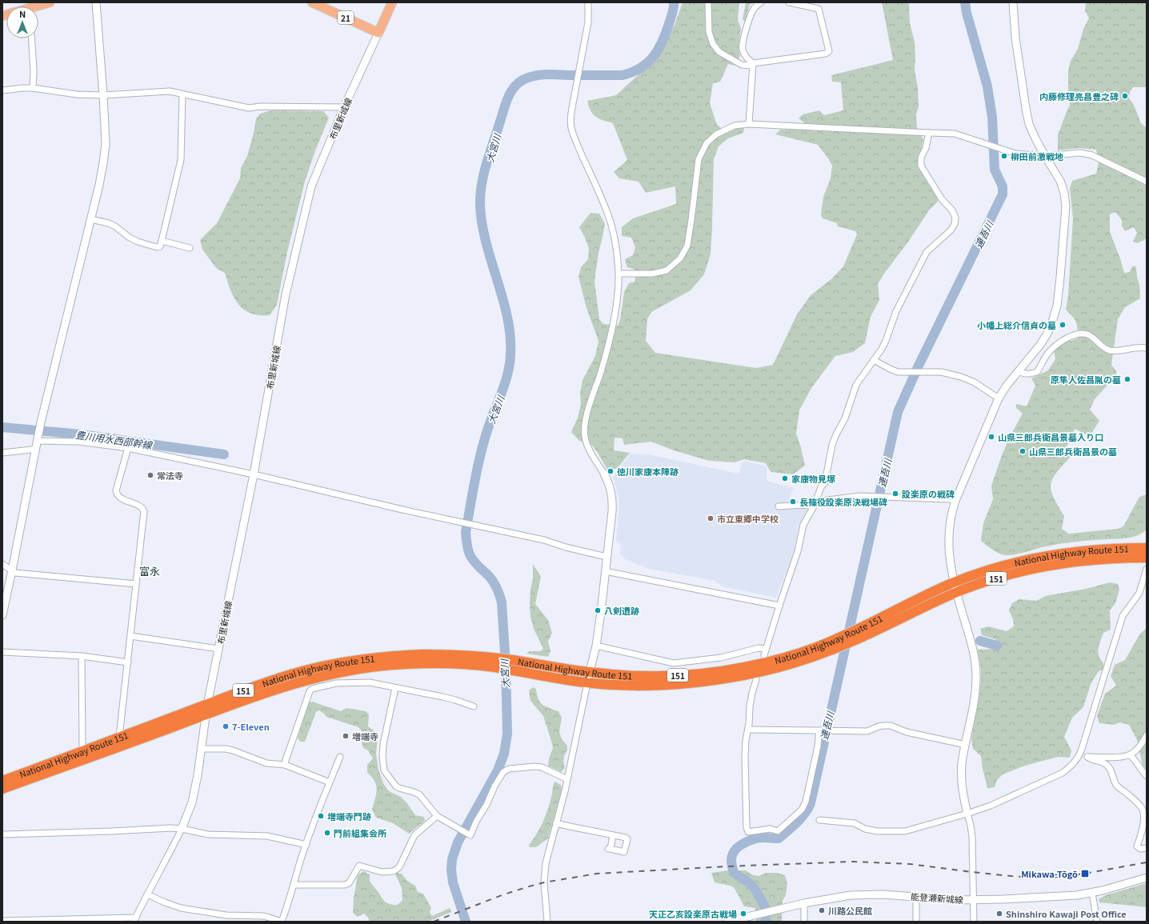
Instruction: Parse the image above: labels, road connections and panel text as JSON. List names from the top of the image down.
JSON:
{
  "streets": {
    "highway": ["National Highway Route 151", "151"],
    "main road": ["21"],
    "street": ["布里新城線", "能登瀬新城線"]
  },
  "crossings": [
    ["21", "布里新城線"],
    ["布里新城線", "National Highway Route 151"]
  ],
  "districts": ["富永"],
  "water": ["大宮川", "連吾川", "豊川用水西部幹線"],
  "places": {
    "other": [
      "内藤修理亮昌豊之碑",
      "柳田前激戦地",
      "小幡上総介信貞の墓",
      "原隼人佐昌胤の墓",
      "山県三郎兵衛昌景墓入り口",
      "山県三郎兵衛昌景の墓",
      "徳川家康本陣跡",
      "常法寺",
      "家康物見塚",
      "設楽原の戦碑",
      "長篠役設楽原決戦場碑",
      "市立東郷中学校",
      "八剣遺跡",
      "7-Eleven",
      "増端寺",
      "増端寺門跡",
      "門前組集会所",
      "川路公民館",
      "天正乙亥設楽原古戦場",
      "Shinshiro Kawaji Post Office"
    ],
    "transit": ["Mikawa-Tōgō"]
  },
  "north": "top"
}
